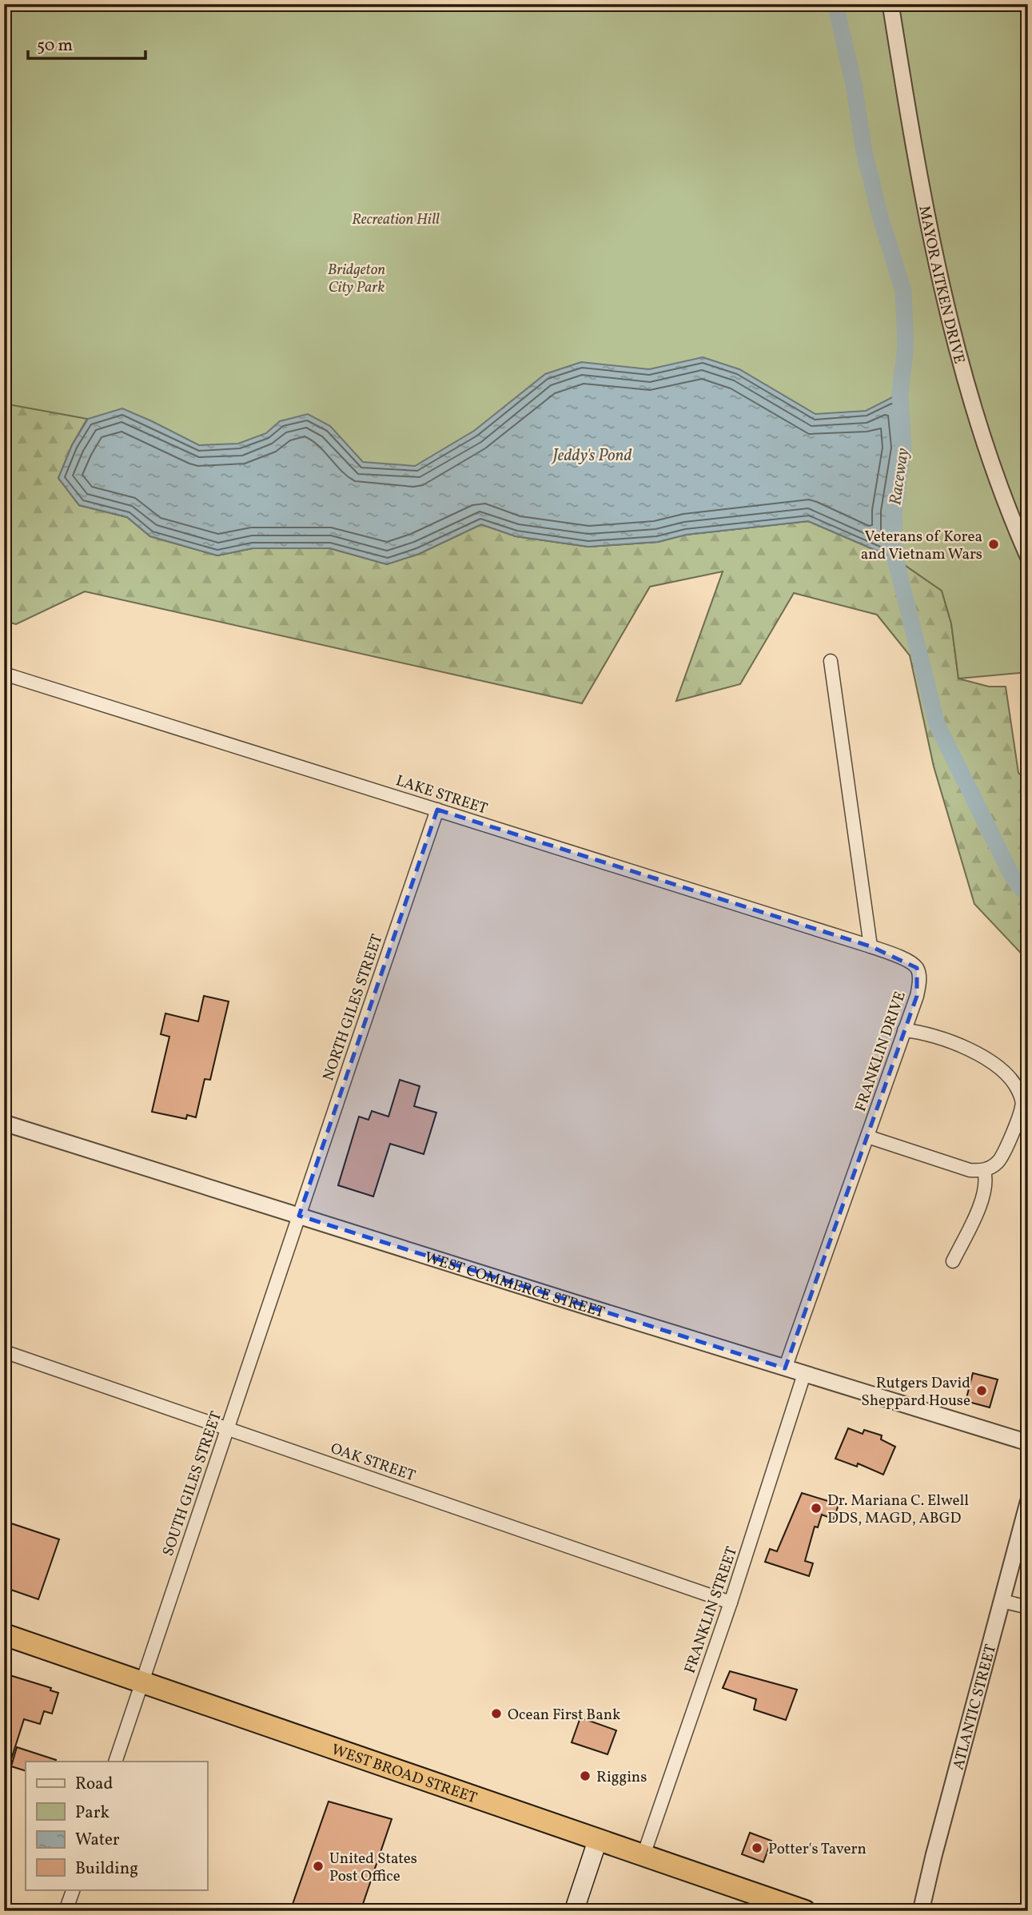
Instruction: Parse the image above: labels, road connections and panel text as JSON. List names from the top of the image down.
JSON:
{
  "streets": {
    "highway": ["WEST BROAD STREET"],
    "street": [
      "MAYOR AITKEN DRIVE",
      "LAKE STREET",
      "NORTH GILES STREET",
      "FRANKLIN DRIVE",
      "WEST COMMERCE STREET",
      "OAK STREET",
      "SOUTH GILES STREET",
      "FRANKLIN STREET",
      "ATLANTIC STREET"
    ]
  },
  "crossings": [
    ["LAKE STREET", "NORTH GILES STREET"],
    ["LAKE STREET", "FRANKLIN DRIVE"],
    ["NORTH GILES STREET", "WEST COMMERCE STREET"],
    ["NORTH GILES STREET", "SOUTH GILES STREET"],
    ["FRANKLIN DRIVE", "WEST COMMERCE STREET"],
    ["WEST COMMERCE STREET", "SOUTH GILES STREET"],
    ["WEST COMMERCE STREET", "FRANKLIN STREET"],
    ["OAK STREET", "SOUTH GILES STREET"],
    ["OAK STREET", "FRANKLIN STREET"],
    ["SOUTH GILES STREET", "WEST BROAD STREET"],
    ["FRANKLIN STREET", "WEST BROAD STREET"]
  ],
  "water": ["Jeddy's Pond", "Raceway"],
  "parks": ["Recreation Hill", "Bridgeton City Park"],
  "places": [
    "Veterans of Korea and Vietnam Wars",
    "Rutgers David Sheppard House",
    "Dr. Mariana C. Elwell DDS, MAGD, ABGD",
    "Ocean First Bank",
    "Riggins",
    "Potter's Tavern",
    "United States Post Office"
  ],
  "legend": [
    "Road",
    "Park",
    "Water",
    "Building"
  ],
  "scale_bar": "50 m"
}
